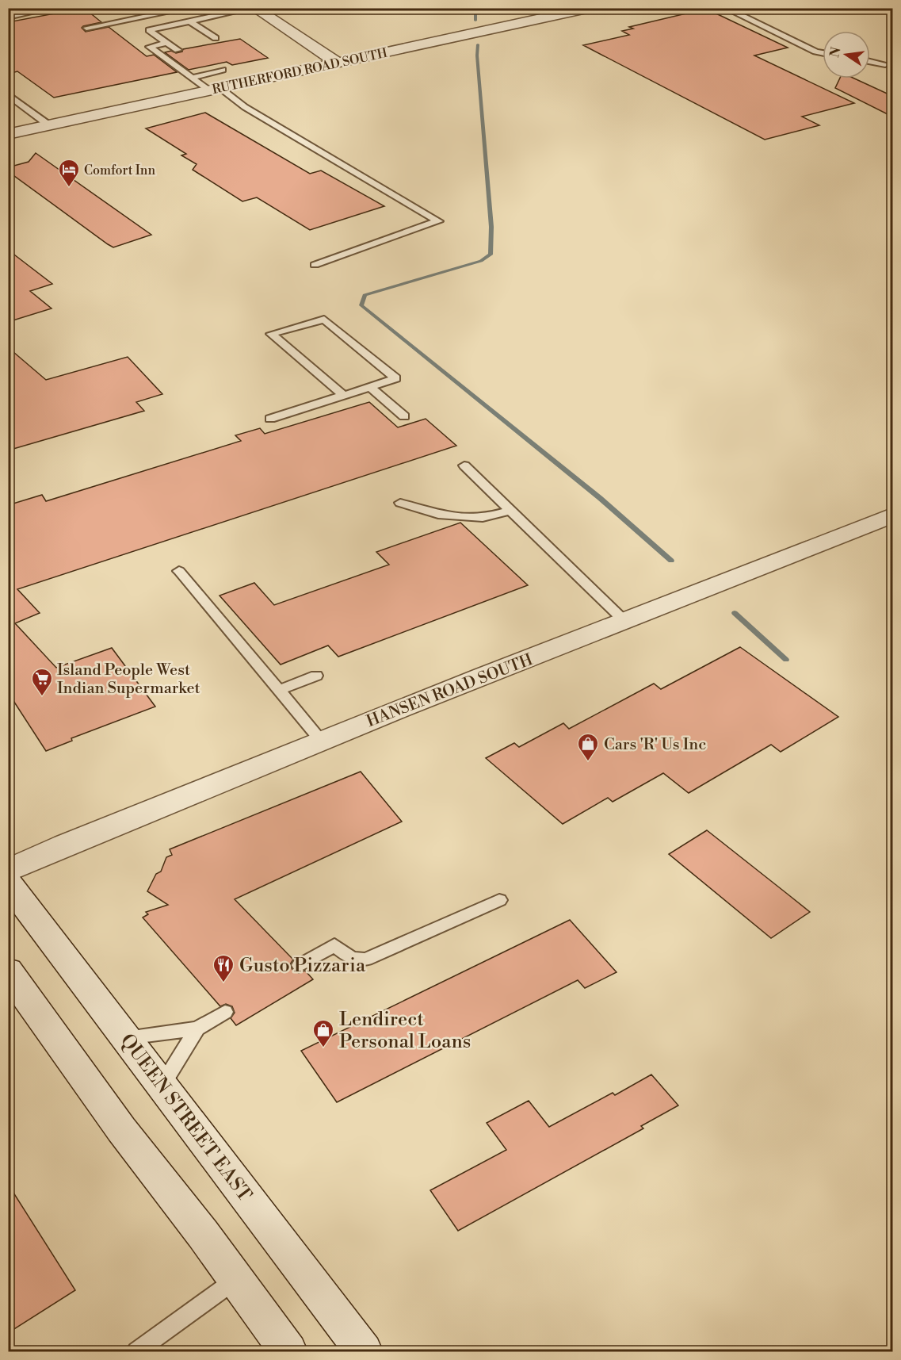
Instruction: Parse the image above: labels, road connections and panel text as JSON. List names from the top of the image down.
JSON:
{
  "streets": {
    "street": ["RUTHERFORD ROAD SOUTH", "HANSEN ROAD SOUTH", "QUEEN STREET EAST"]
  },
  "places": {
    "hotel": ["Comfort Inn"],
    "supermarket": ["Island People West Indian Supermarket"],
    "shop": ["Cars 'R' Us Inc", "Lendirect Personal Loans"],
    "restaurant": ["Gusto Pizzaria"]
  },
  "north": "left"
}
